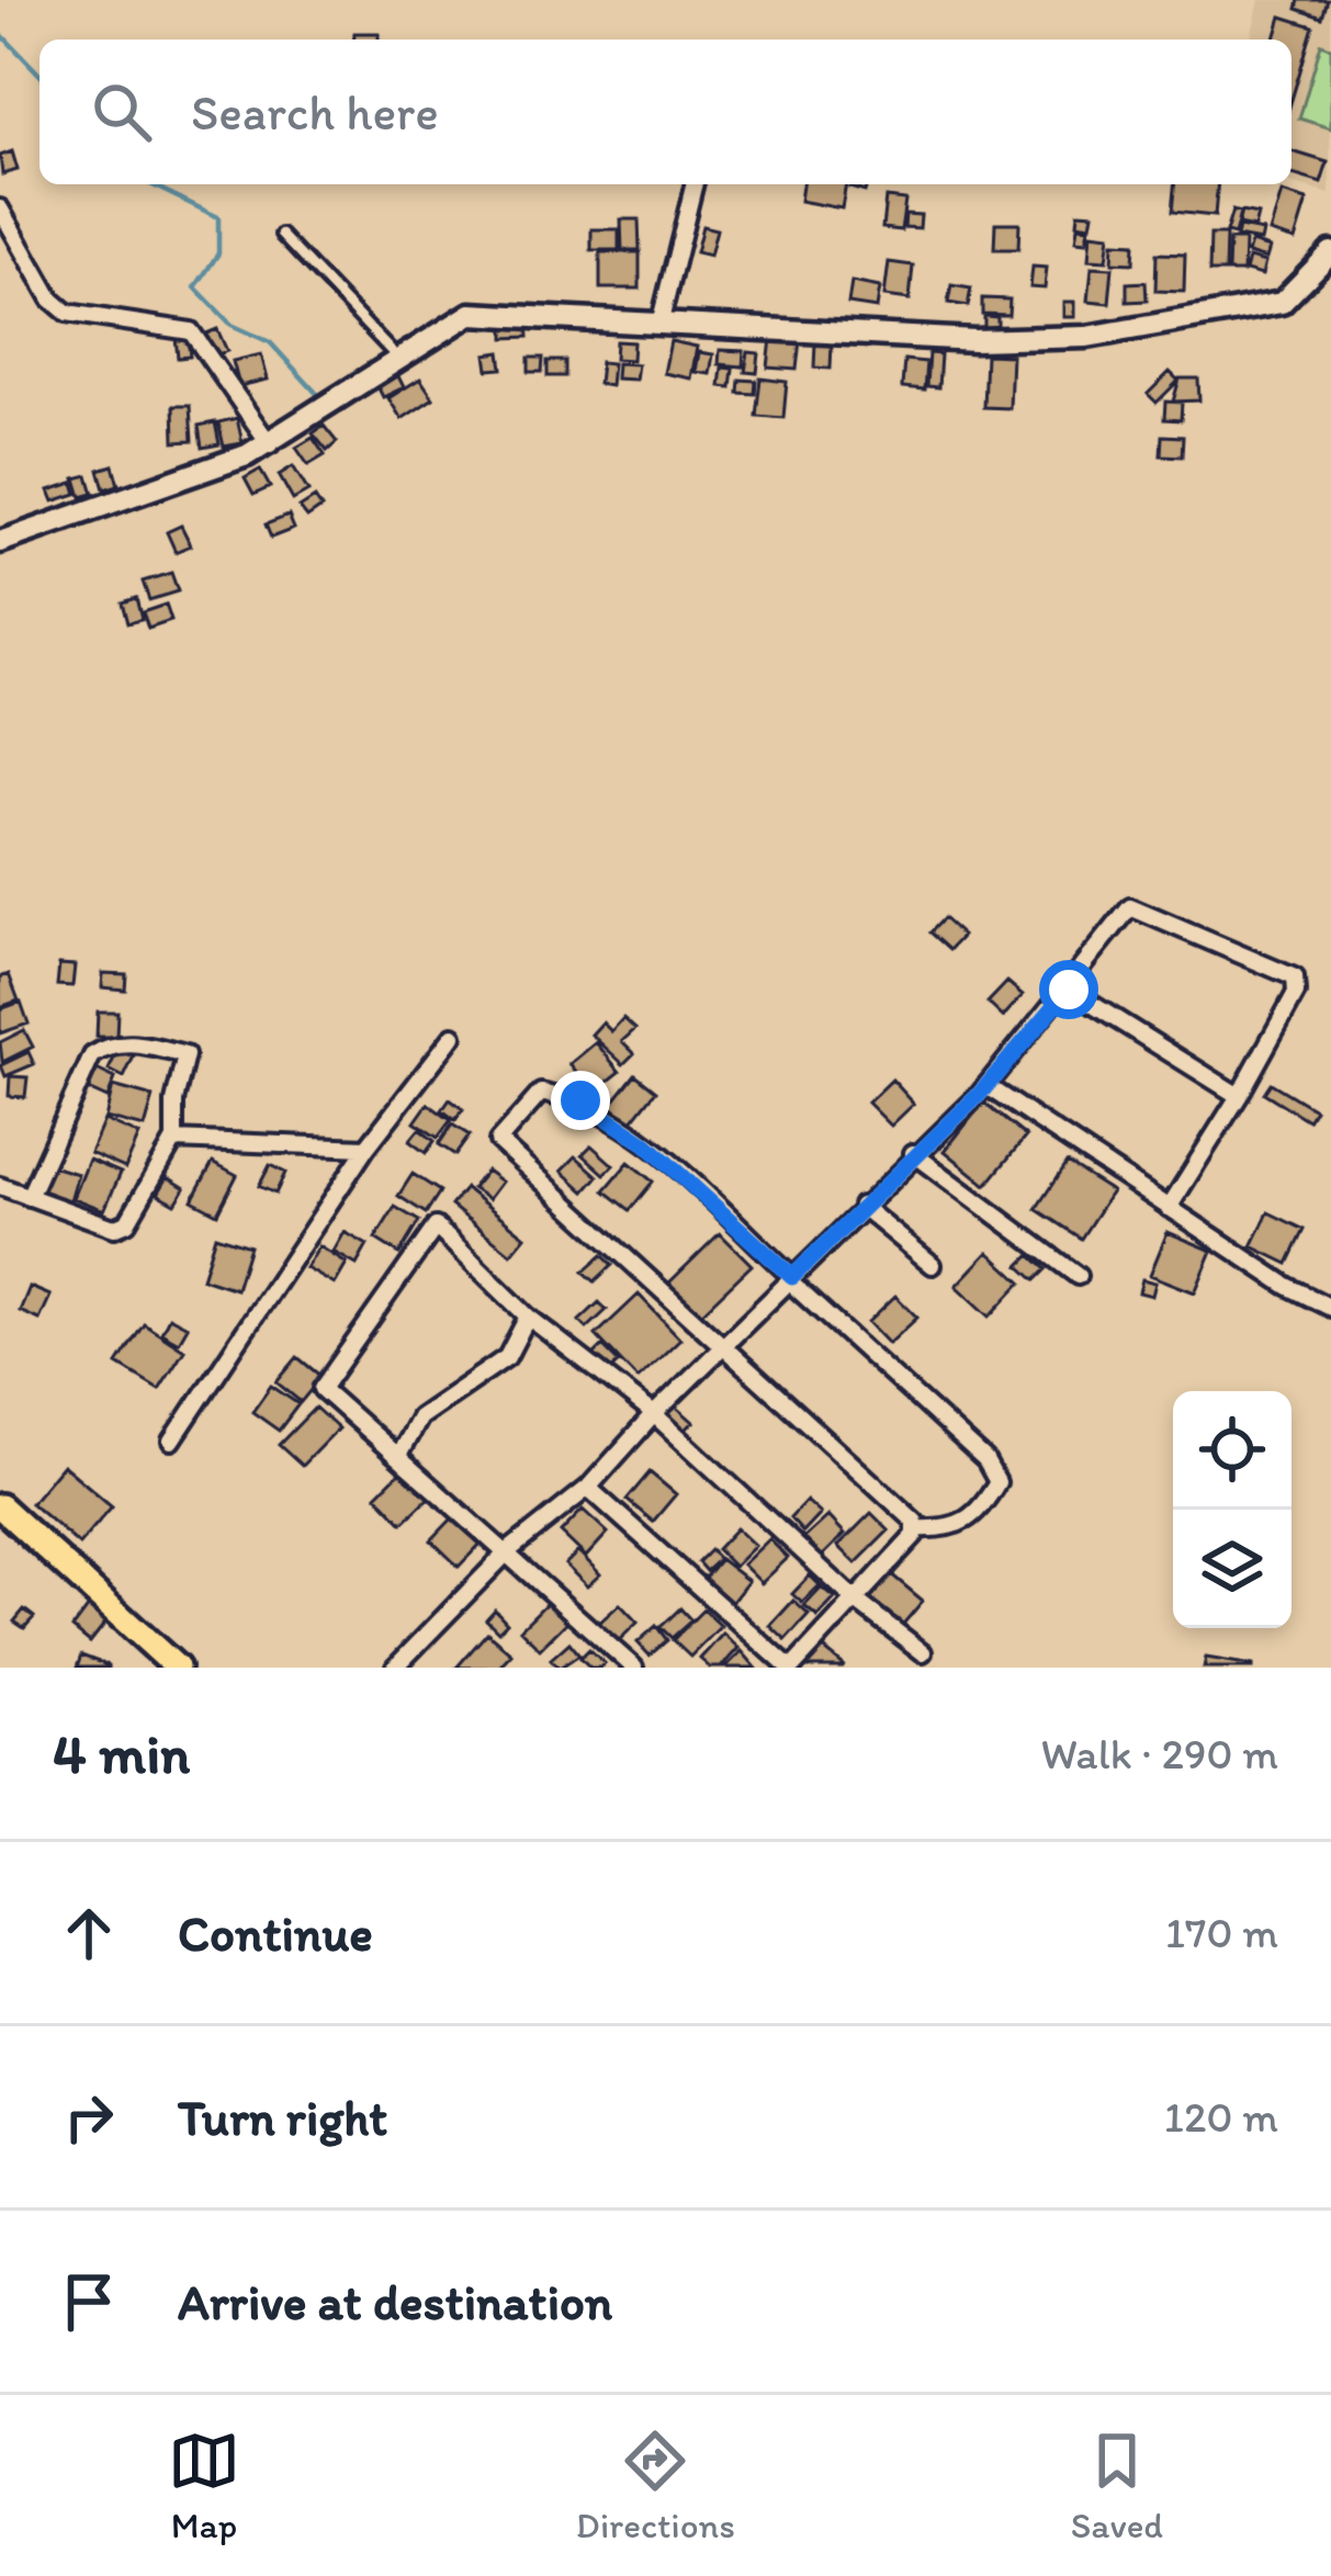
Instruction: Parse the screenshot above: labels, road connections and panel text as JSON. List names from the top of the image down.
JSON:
{
  "page": {
    "search": "Search here",
    "heading": ["4 min", "Walk · 290 m"],
    "list": [
      ["Continue", "170 m"],
      ["Turn right", "120 m"],
      "Arrive at destination"
    ],
    "nav": ["Map", "Directions", "Saved"]
  }
}
